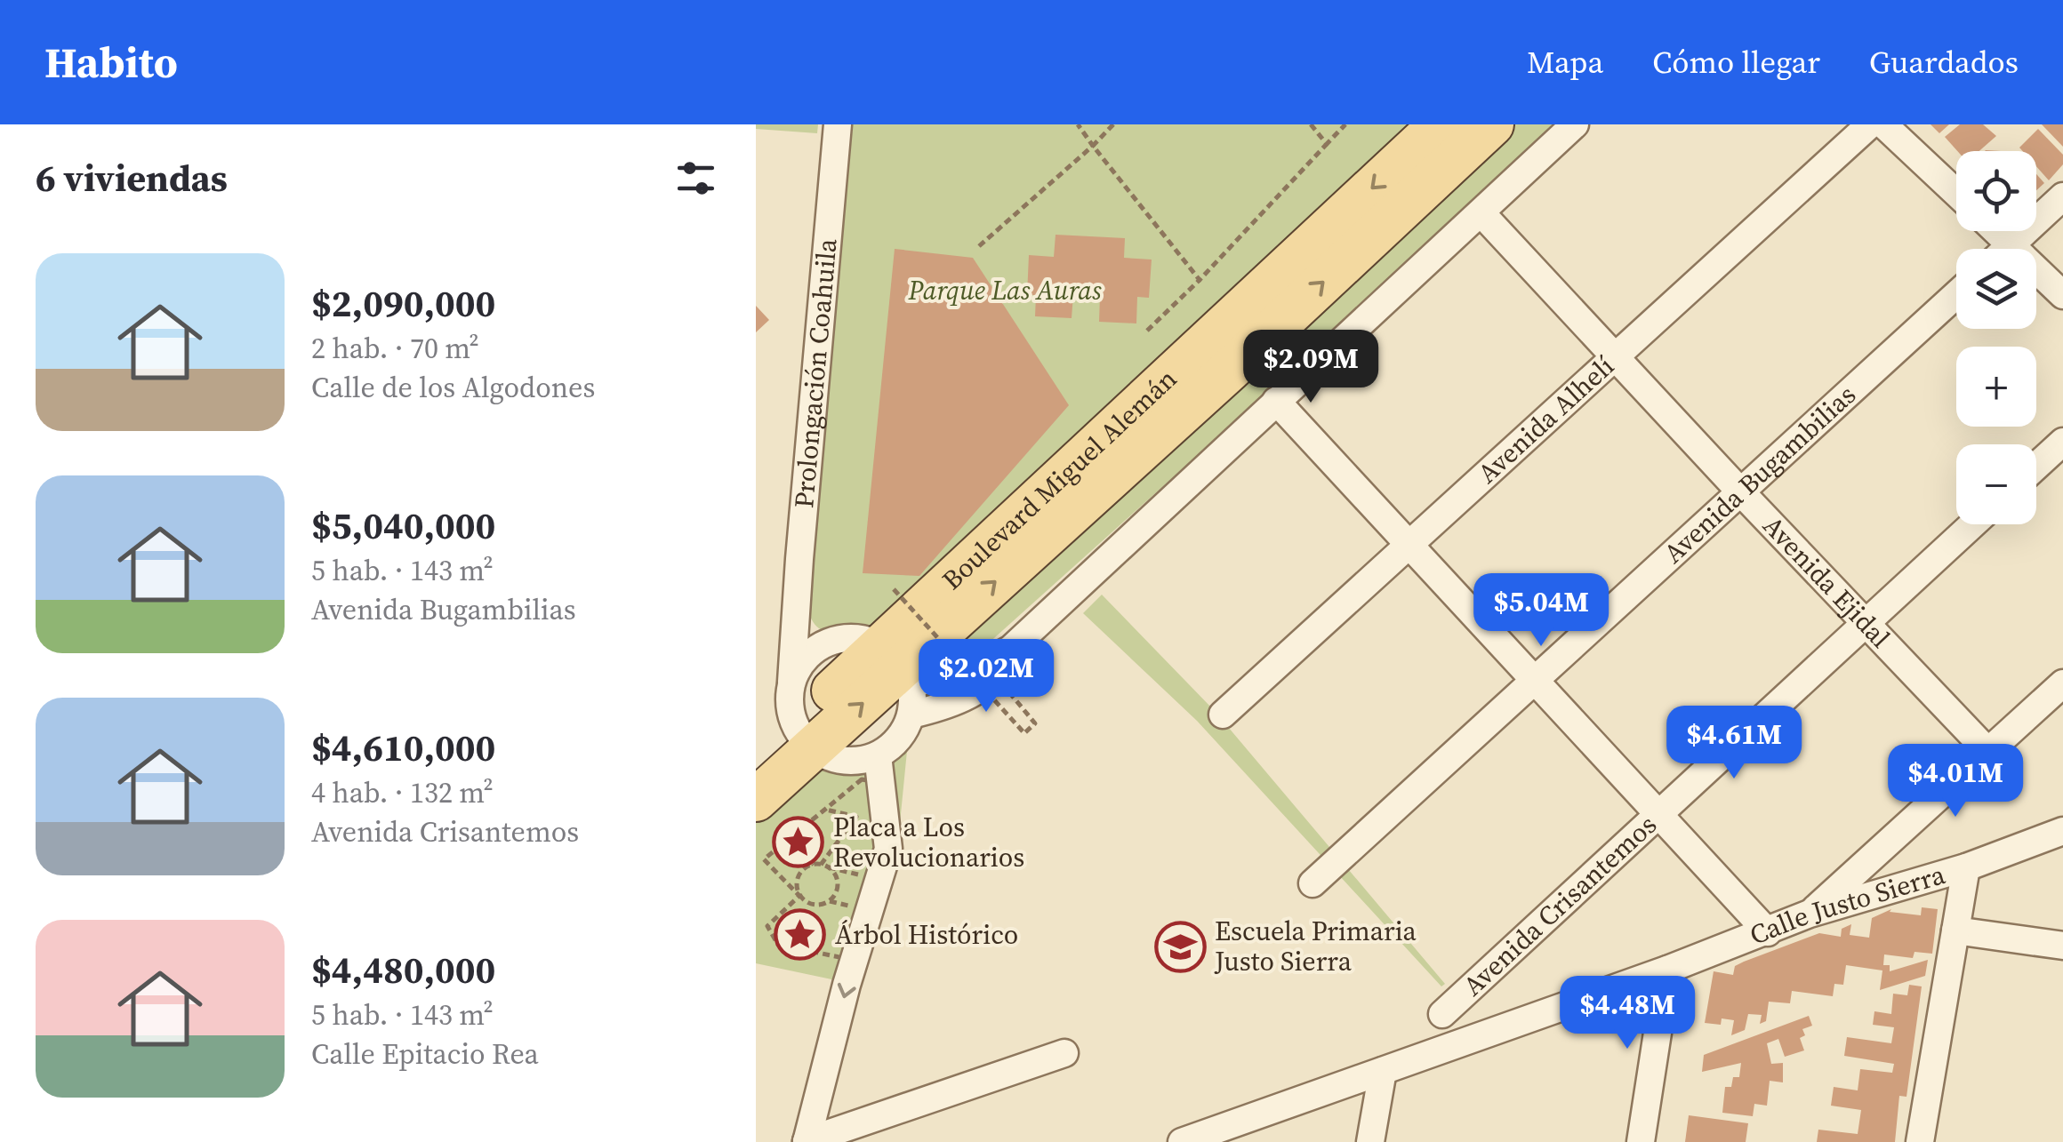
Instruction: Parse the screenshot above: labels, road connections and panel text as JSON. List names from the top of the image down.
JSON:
{
  "streets": {
    "main road": ["Boulevard Miguel Alemán"],
    "street": [
      "Prolongación Coahuila",
      "Avenida Alhelí",
      "Avenida Bugambilias",
      "Avenida Ejidal",
      "Avenida Crisantemos",
      "Calle Justo Sierra"
    ]
  },
  "crossings": [
    ["Prolongación Coahuila", "Boulevard Miguel Alemán"],
    ["Avenida Alhelí", "Avenida Ejidal"],
    ["Avenida Bugambilias", "Avenida Ejidal"],
    ["Avenida Ejidal", "Avenida Crisantemos"]
  ],
  "parks": ["Parque Las Auras"],
  "places": {
    "place": ["Placa a Los Revolucionarios", "Árbol Histórico"],
    "school or university": ["Escuela Primaria Justo Sierra"]
  },
  "page": {
    "header": "Habito",
    "nav": ["Mapa", "Cómo llegar", "Guardados"],
    "heading": "6 viviendas",
    "map_buttons": ["+", "−"],
    "list": [
      {
        "name": "$2,090,000",
        "note": "2 hab. · 70 m² · Calle de los Algodones"
      },
      {
        "name": "$5,040,000",
        "note": "5 hab. · 143 m² · Avenida Bugambilias"
      },
      {
        "name": "$4,610,000",
        "note": "4 hab. · 132 m² · Avenida Crisantemos"
      },
      {
        "name": "$4,480,000",
        "note": "5 hab. · 143 m² · Calle Epitacio Rea"
      }
    ],
    "price": [
      "$2.09M",
      "$5.04M",
      "$2.02M",
      "$4.61M",
      "$4.01M",
      "$4.48M"
    ]
  }
}
